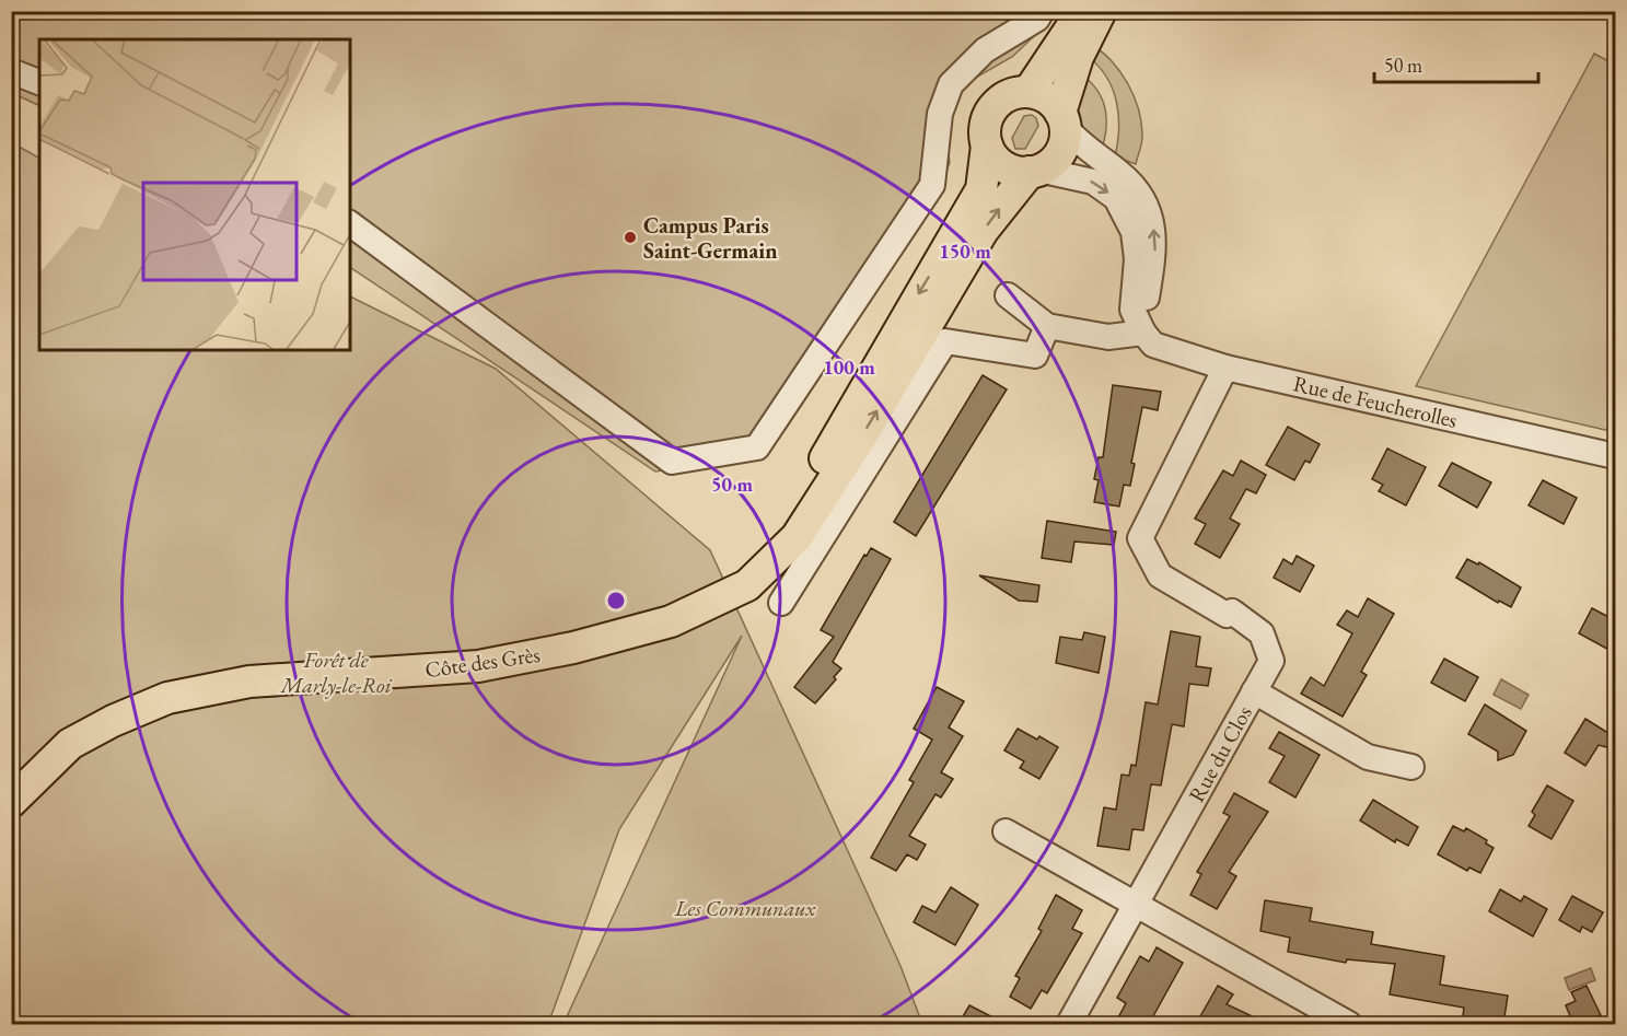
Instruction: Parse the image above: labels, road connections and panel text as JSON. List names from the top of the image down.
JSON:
{
  "streets": {
    "main road": ["Côte des Grès"],
    "street": ["Rue de Feucherolles", "Rue du Clos"]
  },
  "crossings": [
    ["Rue de Feucherolles", "Rue du Clos"]
  ],
  "parks": ["Forêt de Marly-le-Roi", "Les Communaux"],
  "places": ["Campus Paris Saint-Germain"],
  "scale_bar": "50 m",
  "rings": ["150 m", "100 m", "50 m"]
}
